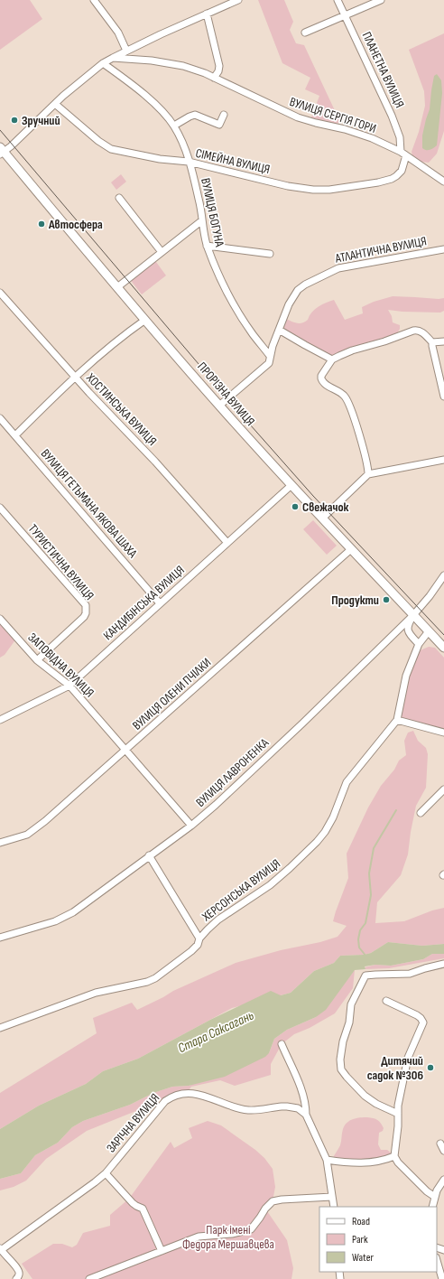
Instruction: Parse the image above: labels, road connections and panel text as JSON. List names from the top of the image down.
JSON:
{
  "streets": {
    "main road": ["ПРОРІЗНА ВУЛИЦЯ"],
    "street": [
      "ПЛАНЕТНА ВУЛИЦЯ",
      "ВУЛИЦЯ СЕРГІЯ ГОРИ",
      "СІМЕЙНА ВУЛИЦЯ",
      "ВУЛИЦЯ БОГУНА",
      "АТЛАНТИЧНА ВУЛИЦЯ",
      "ХОСТИНСЬКА ВУЛИЦЯ",
      "ВУЛИЦЯ ГЕТЬМАНА ЯКОВА ШАХА",
      "ТУРИСТИЧНА ВУЛИЦЯ",
      "КАНДИБІНСЬКА ВУЛИЦЯ",
      "ЗАПОВІДНА ВУЛИЦЯ",
      "ВУЛИЦЯ ОЛЕНИ ПЧІЛКИ",
      "ВУЛИЦЯ ЛАВРОНЕНКА",
      "ХЕРСОНСЬКА ВУЛИЦЯ",
      "ЗАРІЧНА ВУЛИЦЯ"
    ]
  },
  "crossings": [
    ["ПЛАНЕТНА ВУЛИЦЯ", "ВУЛИЦЯ СЕРГІЯ ГОРИ"],
    ["ПЛАНЕТНА ВУЛИЦЯ", "СІМЕЙНА ВУЛИЦЯ"],
    ["ВУЛИЦЯ СЕРГІЯ ГОРИ", "СІМЕЙНА ВУЛИЦЯ"],
    ["СІМЕЙНА ВУЛИЦЯ", "ВУЛИЦЯ БОГУНА"],
    ["ВУЛИЦЯ БОГУНА", "АТЛАНТИЧНА ВУЛИЦЯ"],
    ["АТЛАНТИЧНА ВУЛИЦЯ", "ПРОРІЗНА ВУЛИЦЯ"],
    ["ПРОРІЗНА ВУЛИЦЯ", "КАНДИБІНСЬКА ВУЛИЦЯ"],
    ["ПРОРІЗНА ВУЛИЦЯ", "ВУЛИЦЯ ОЛЕНИ ПЧІЛКИ"],
    ["ПРОРІЗНА ВУЛИЦЯ", "ВУЛИЦЯ ЛАВРОНЕНКА"],
    ["ПРОРІЗНА ВУЛИЦЯ", "ХЕРСОНСЬКА ВУЛИЦЯ"],
    ["ХОСТИНСЬКА ВУЛИЦЯ", "КАНДИБІНСЬКА ВУЛИЦЯ"],
    ["ВУЛИЦЯ ГЕТЬМАНА ЯКОВА ШАХА", "КАНДИБІНСЬКА ВУЛИЦЯ"],
    ["ТУРИСТИЧНА ВУЛИЦЯ", "ЗАПОВІДНА ВУЛИЦЯ"],
    ["КАНДИБІНСЬКА ВУЛИЦЯ", "ЗАПОВІДНА ВУЛИЦЯ"],
    ["ЗАПОВІДНА ВУЛИЦЯ", "ВУЛИЦЯ ОЛЕНИ ПЧІЛКИ"],
    ["ЗАПОВІДНА ВУЛИЦЯ", "ВУЛИЦЯ ЛАВРОНЕНКА"]
  ],
  "water": ["Стара Саксагань"],
  "parks": ["Парк імені Федора Мершавцева"],
  "places": [
    "Зручний",
    "Автосфера",
    "Свежачок",
    "Продукти",
    "Дитячий садок №306"
  ],
  "legend": ["Road", "Park", "Water"]
}
